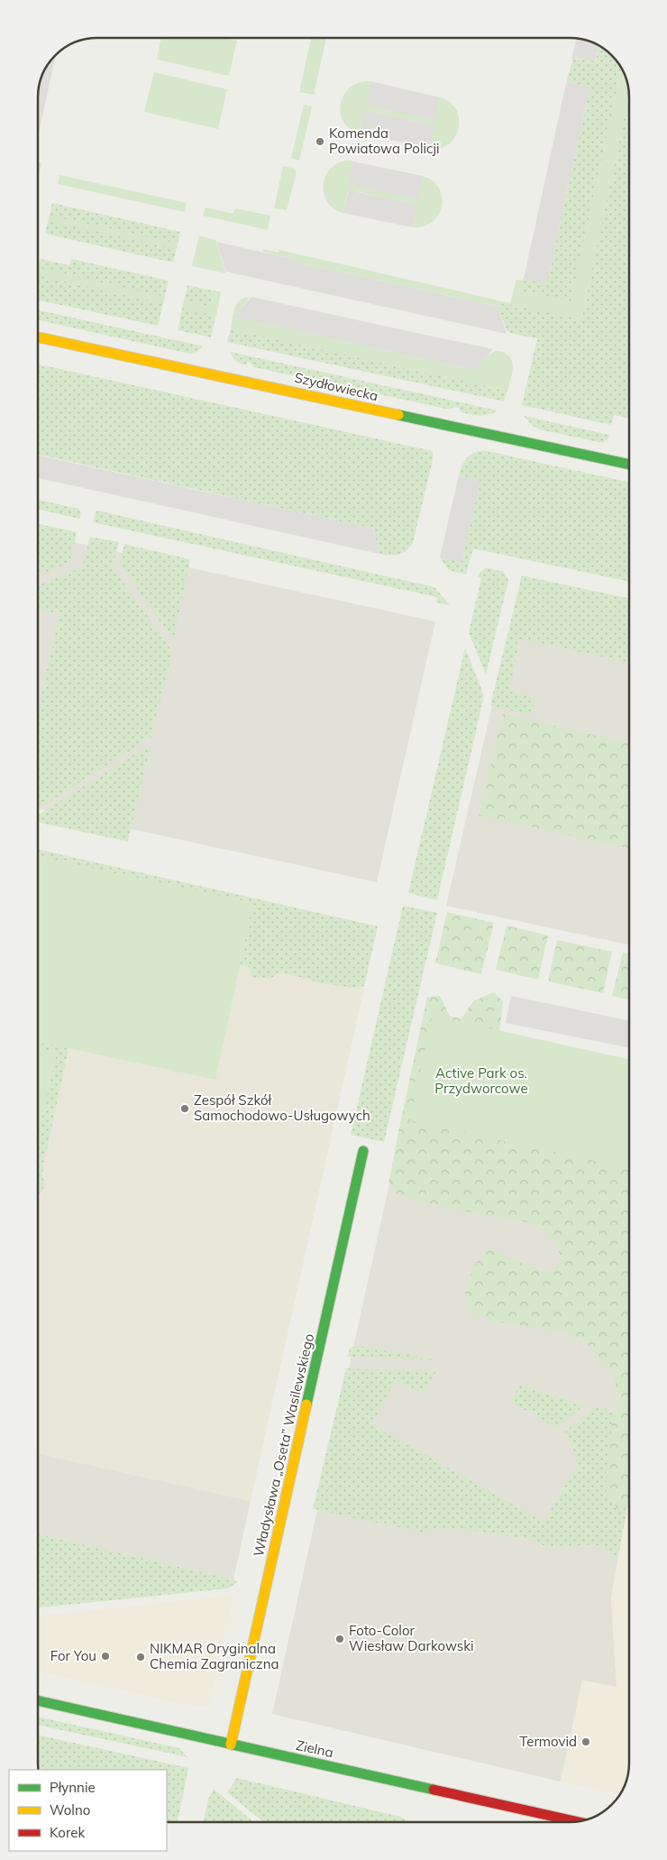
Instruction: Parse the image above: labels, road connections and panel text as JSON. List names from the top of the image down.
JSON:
{
  "streets": {
    "street": ["Szydłowiecka", "Władysława „Oseta” Wasilewskiego", "Zielna"]
  },
  "crossings": [
    ["Władysława „Oseta” Wasilewskiego", "Zielna"]
  ],
  "parks": ["Active Park os. Przydworcowe"],
  "places": [
    "Komenda Powiatowa Policji",
    "Zespół Szkół Samochodowo-Usługowych",
    "Foto-Color Wiesław Darkowski",
    "For You",
    "NIKMAR Oryginalna Chemia Zagraniczna",
    "Termovid"
  ],
  "legend": ["Płynnie", "Wolno", "Korek"]
}
